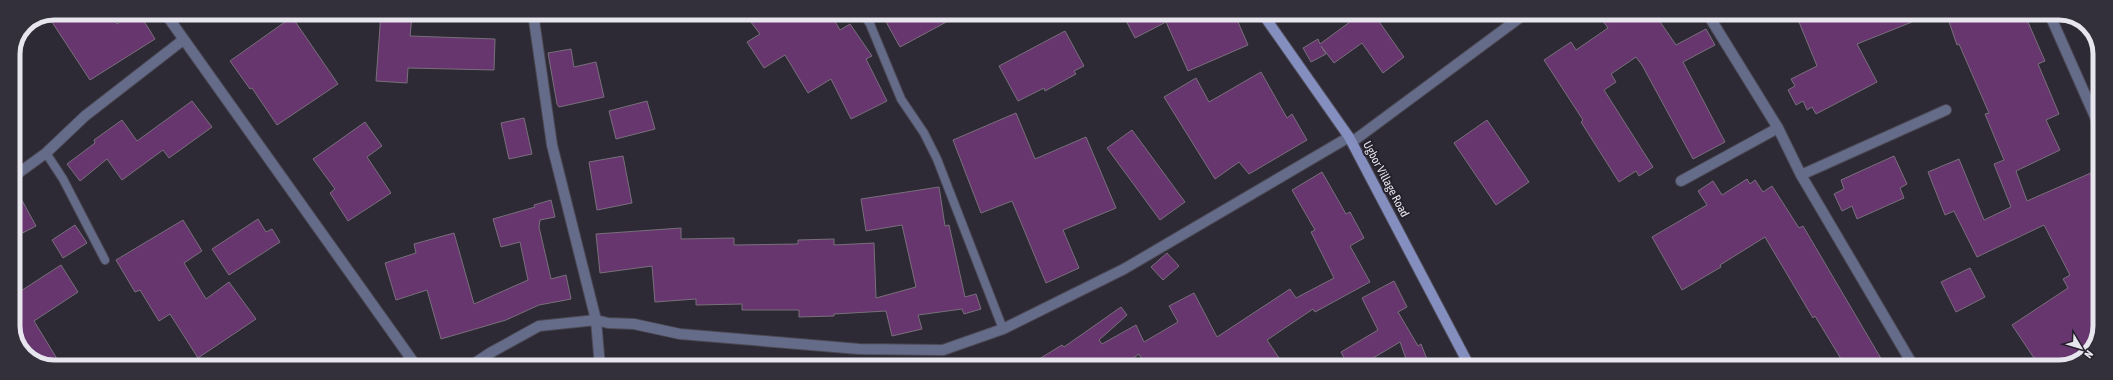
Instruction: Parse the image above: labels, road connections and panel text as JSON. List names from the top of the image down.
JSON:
{
  "streets": {
    "street": ["Ugbor Village Road"]
  },
  "north": "bottom right"
}
